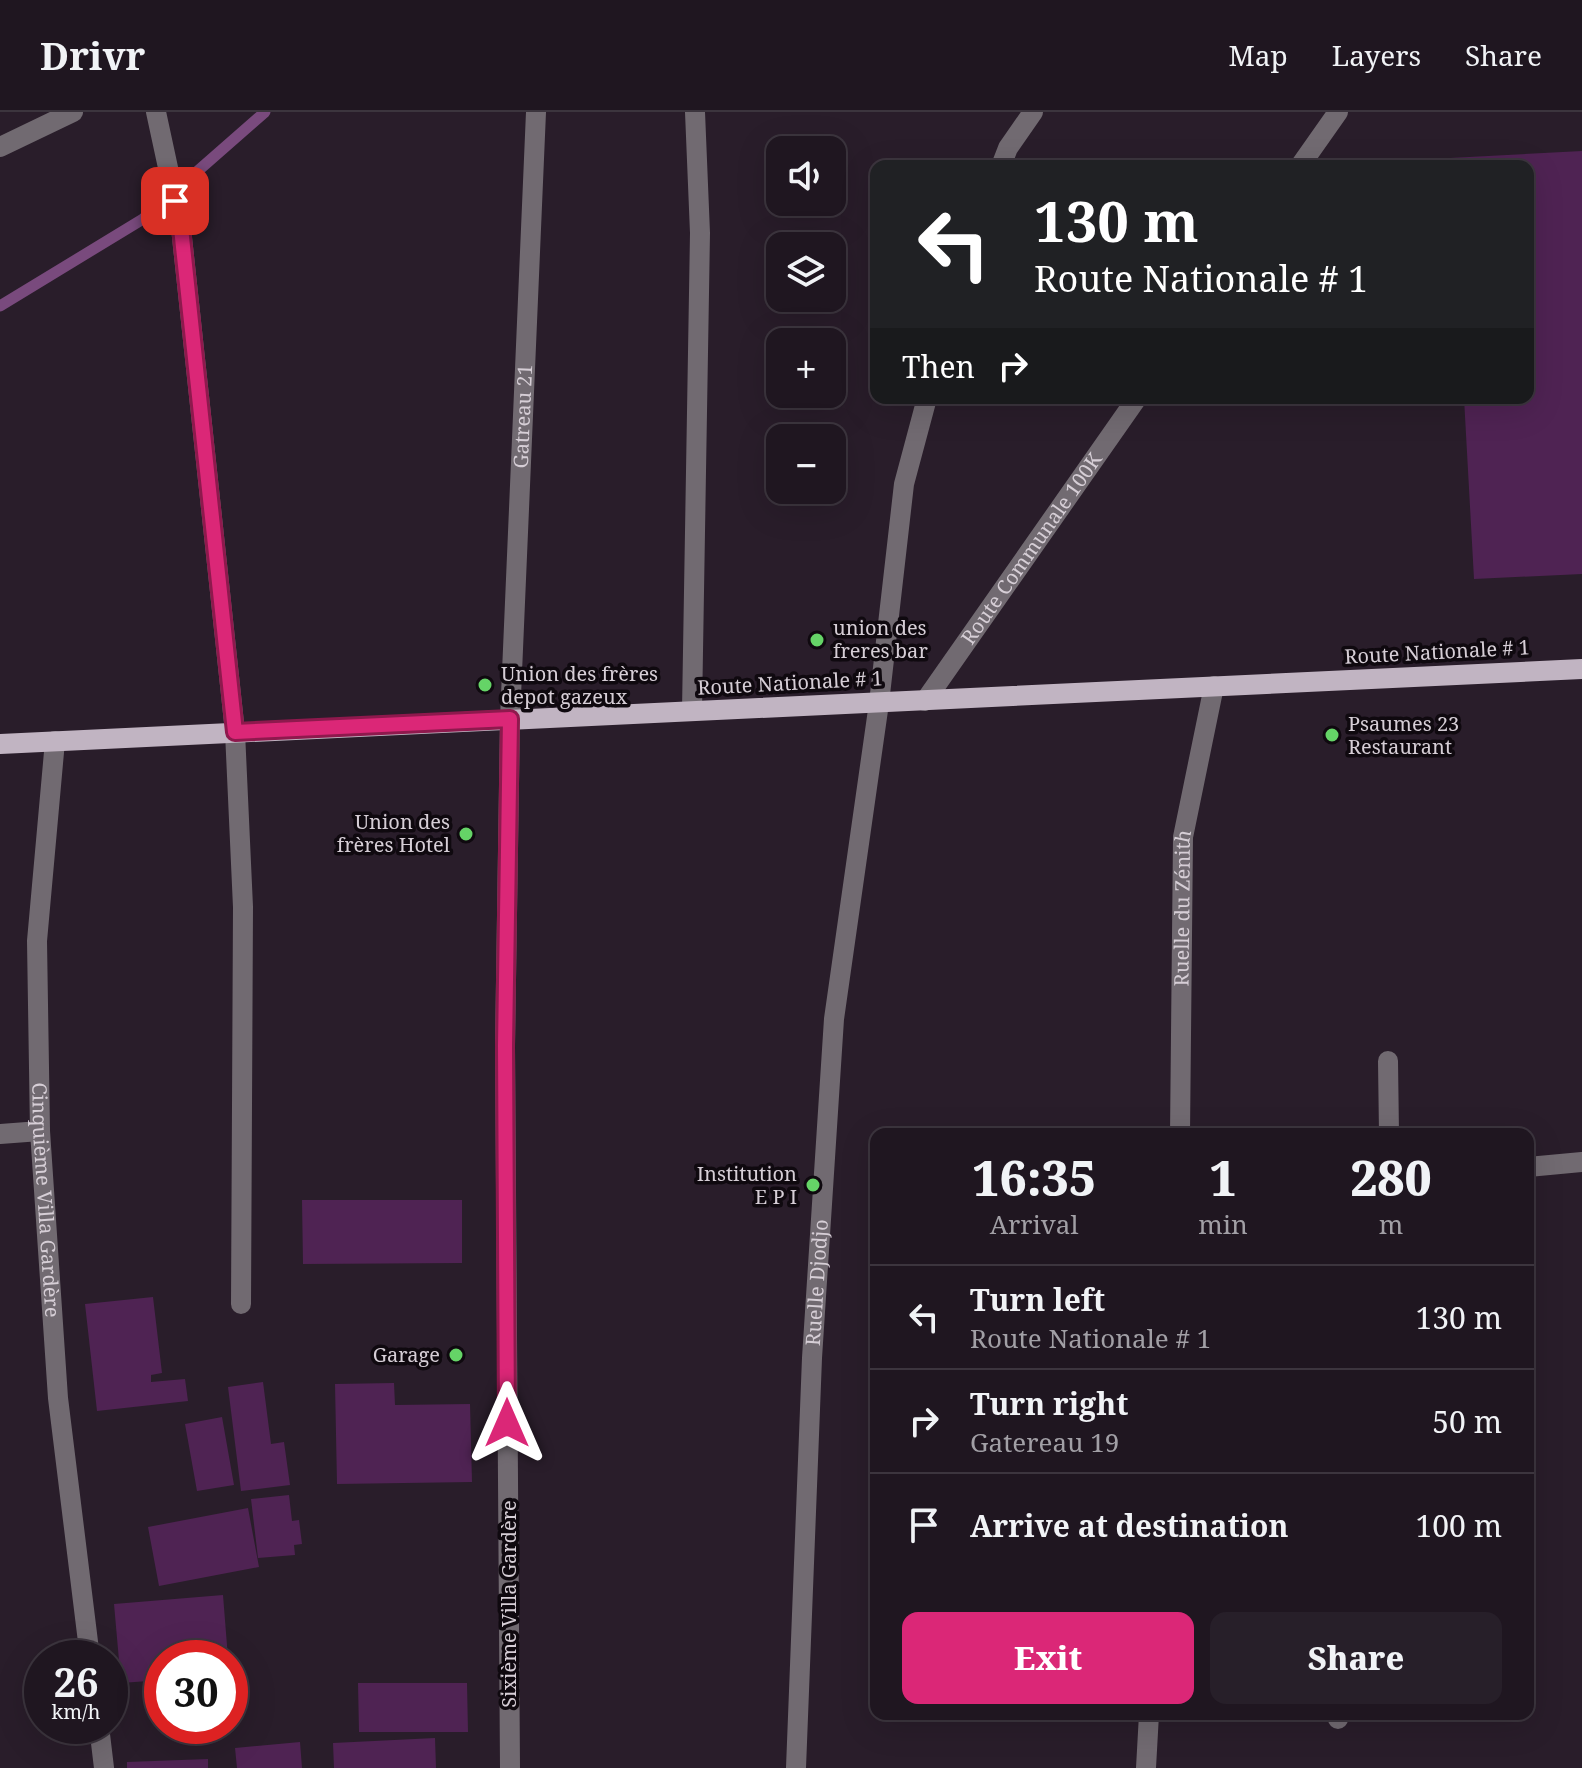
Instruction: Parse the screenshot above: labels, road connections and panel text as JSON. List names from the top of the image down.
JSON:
{
  "streets": {
    "main road": ["Route Nationale # 1"],
    "street": [
      "Gatreau 21",
      "Route Communale 100K",
      "Ruelle du Zénith",
      "Cinquième Villa Gardère",
      "Ruelle Djodjo",
      "Sixième Villa Gardère"
    ]
  },
  "crossings": [
    ["Gatreau 21", "Route Nationale # 1"],
    ["Gatreau 21", "Sixième Villa Gardère"],
    ["Route Communale 100K", "Route Nationale # 1"],
    ["Route Nationale # 1", "Ruelle du Zénith"],
    ["Route Nationale # 1", "Cinquième Villa Gardère"],
    ["Route Nationale # 1", "Ruelle Djodjo"],
    ["Route Nationale # 1", "Sixième Villa Gardère"]
  ],
  "places": [
    "union des freres bar",
    "Union des frères depot gazeux",
    "Psaumes 23 Restaurant",
    "Union des frères Hotel",
    "Institution E P I",
    "Garage"
  ],
  "page": {
    "header": "Drivr",
    "nav": ["Map", "Layers", "Share"],
    "map_buttons": ["+", "−"],
    "turn": ["130 m", "Route Nationale # 1"],
    "then": "Then",
    "eta": [
      "16:35",
      "Arrival",
      "1",
      "min",
      "280",
      "m"
    ],
    "list": [
      {
        "name": "Turn left",
        "note": "Route Nationale # 1",
        "value": "130 m"
      },
      {
        "name": "Turn right",
        "note": "Gatereau 19",
        "value": "50 m"
      },
      {
        "name": "Arrive at destination",
        "value": "100 m"
      }
    ],
    "buttons": ["Exit", "Share"],
    "speed": "26 km/h",
    "limit": "30"
  }
}
